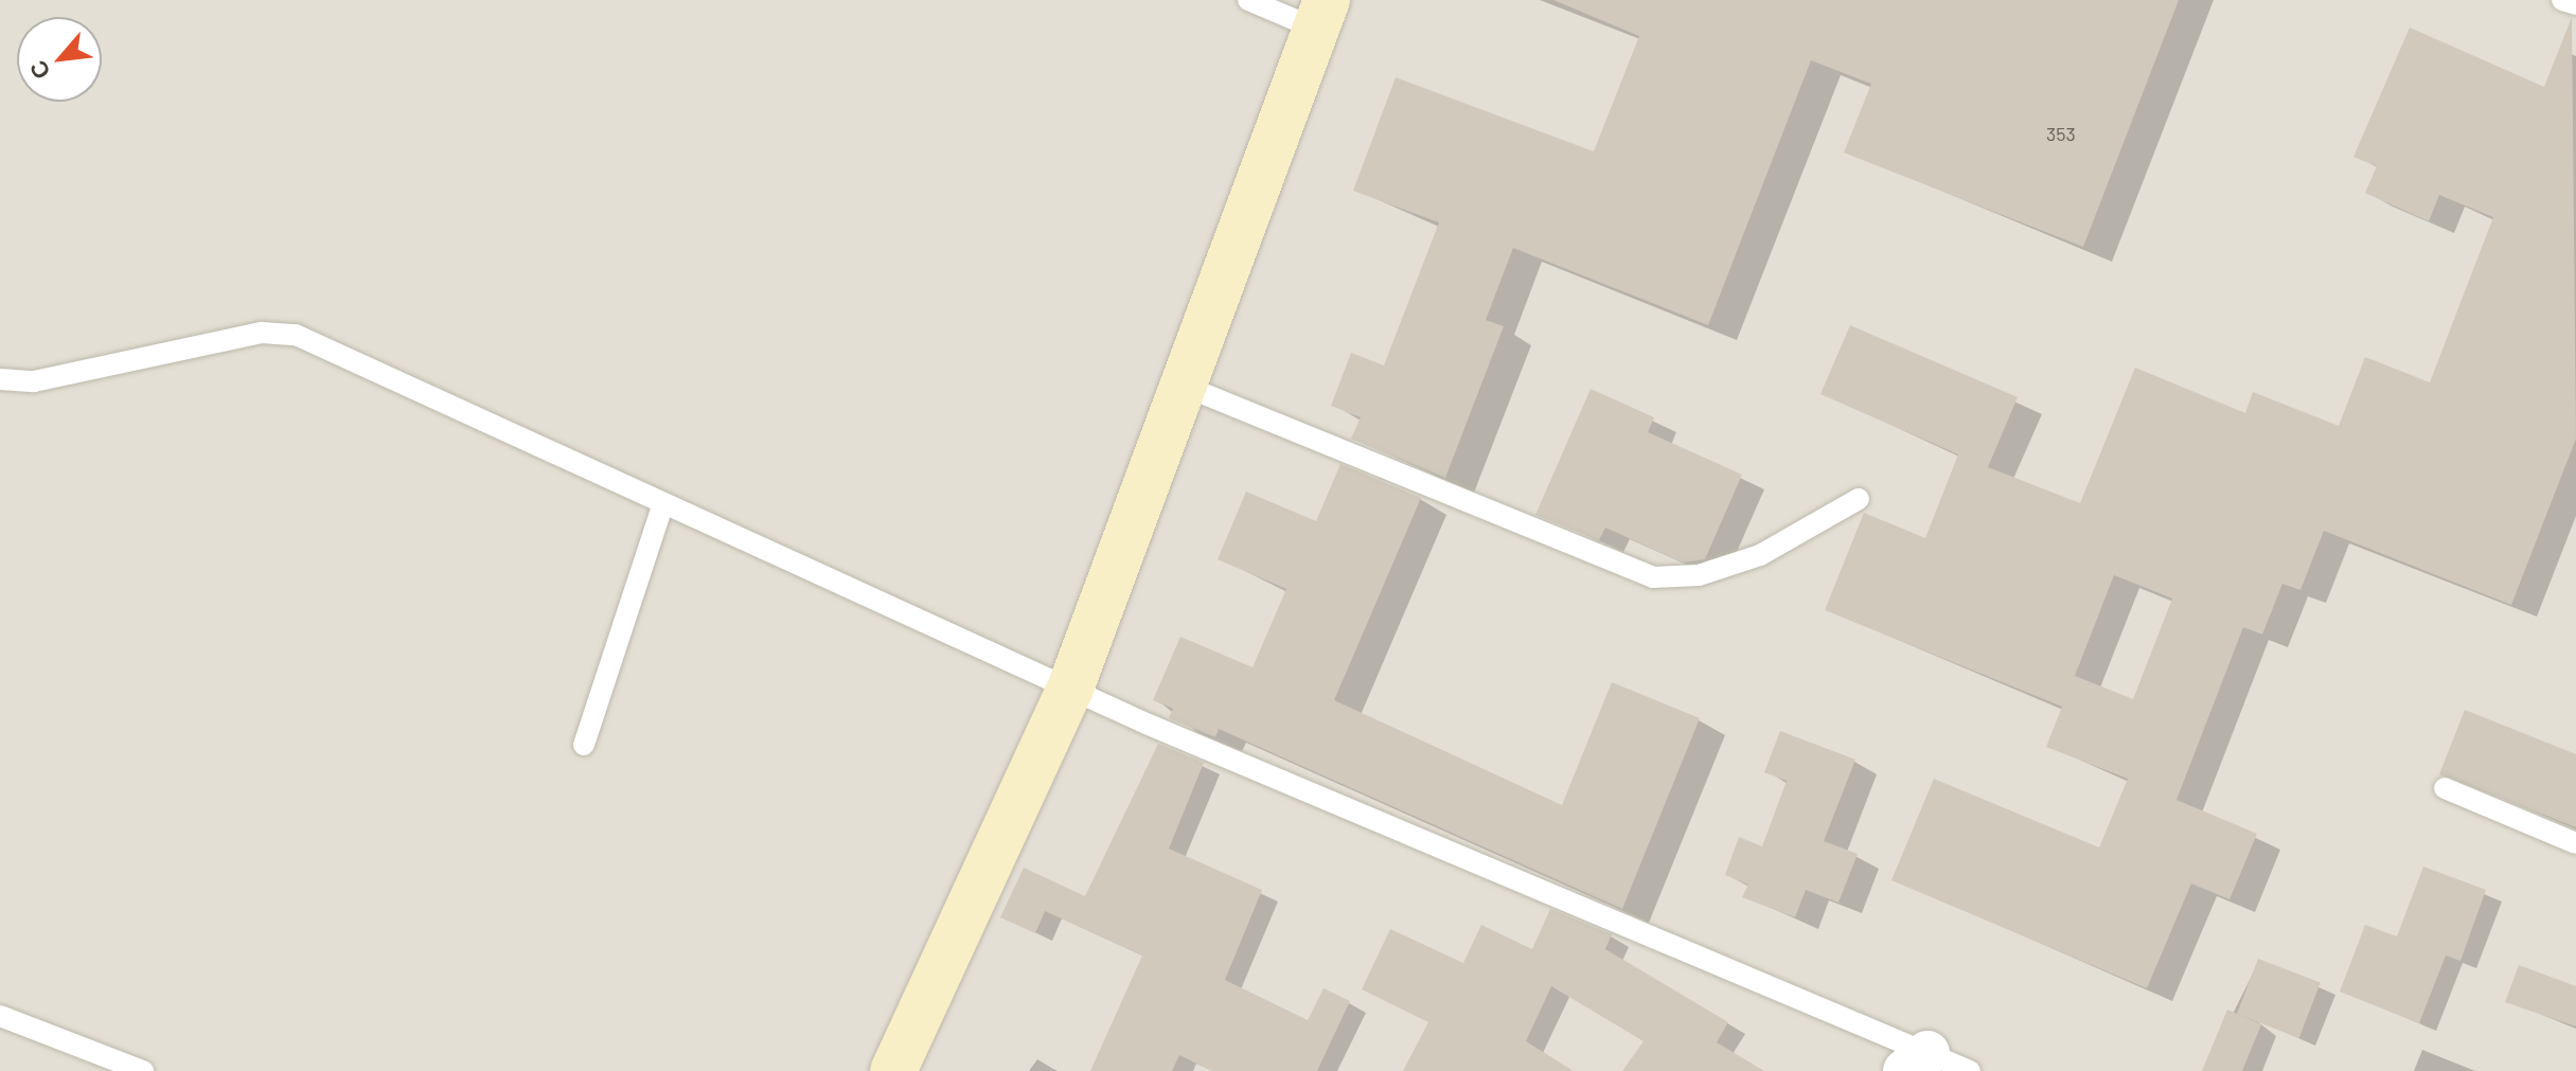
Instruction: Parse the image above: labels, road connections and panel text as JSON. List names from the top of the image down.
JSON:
{
  "house_numbers": ["353"],
  "north": "bottom left"
}
